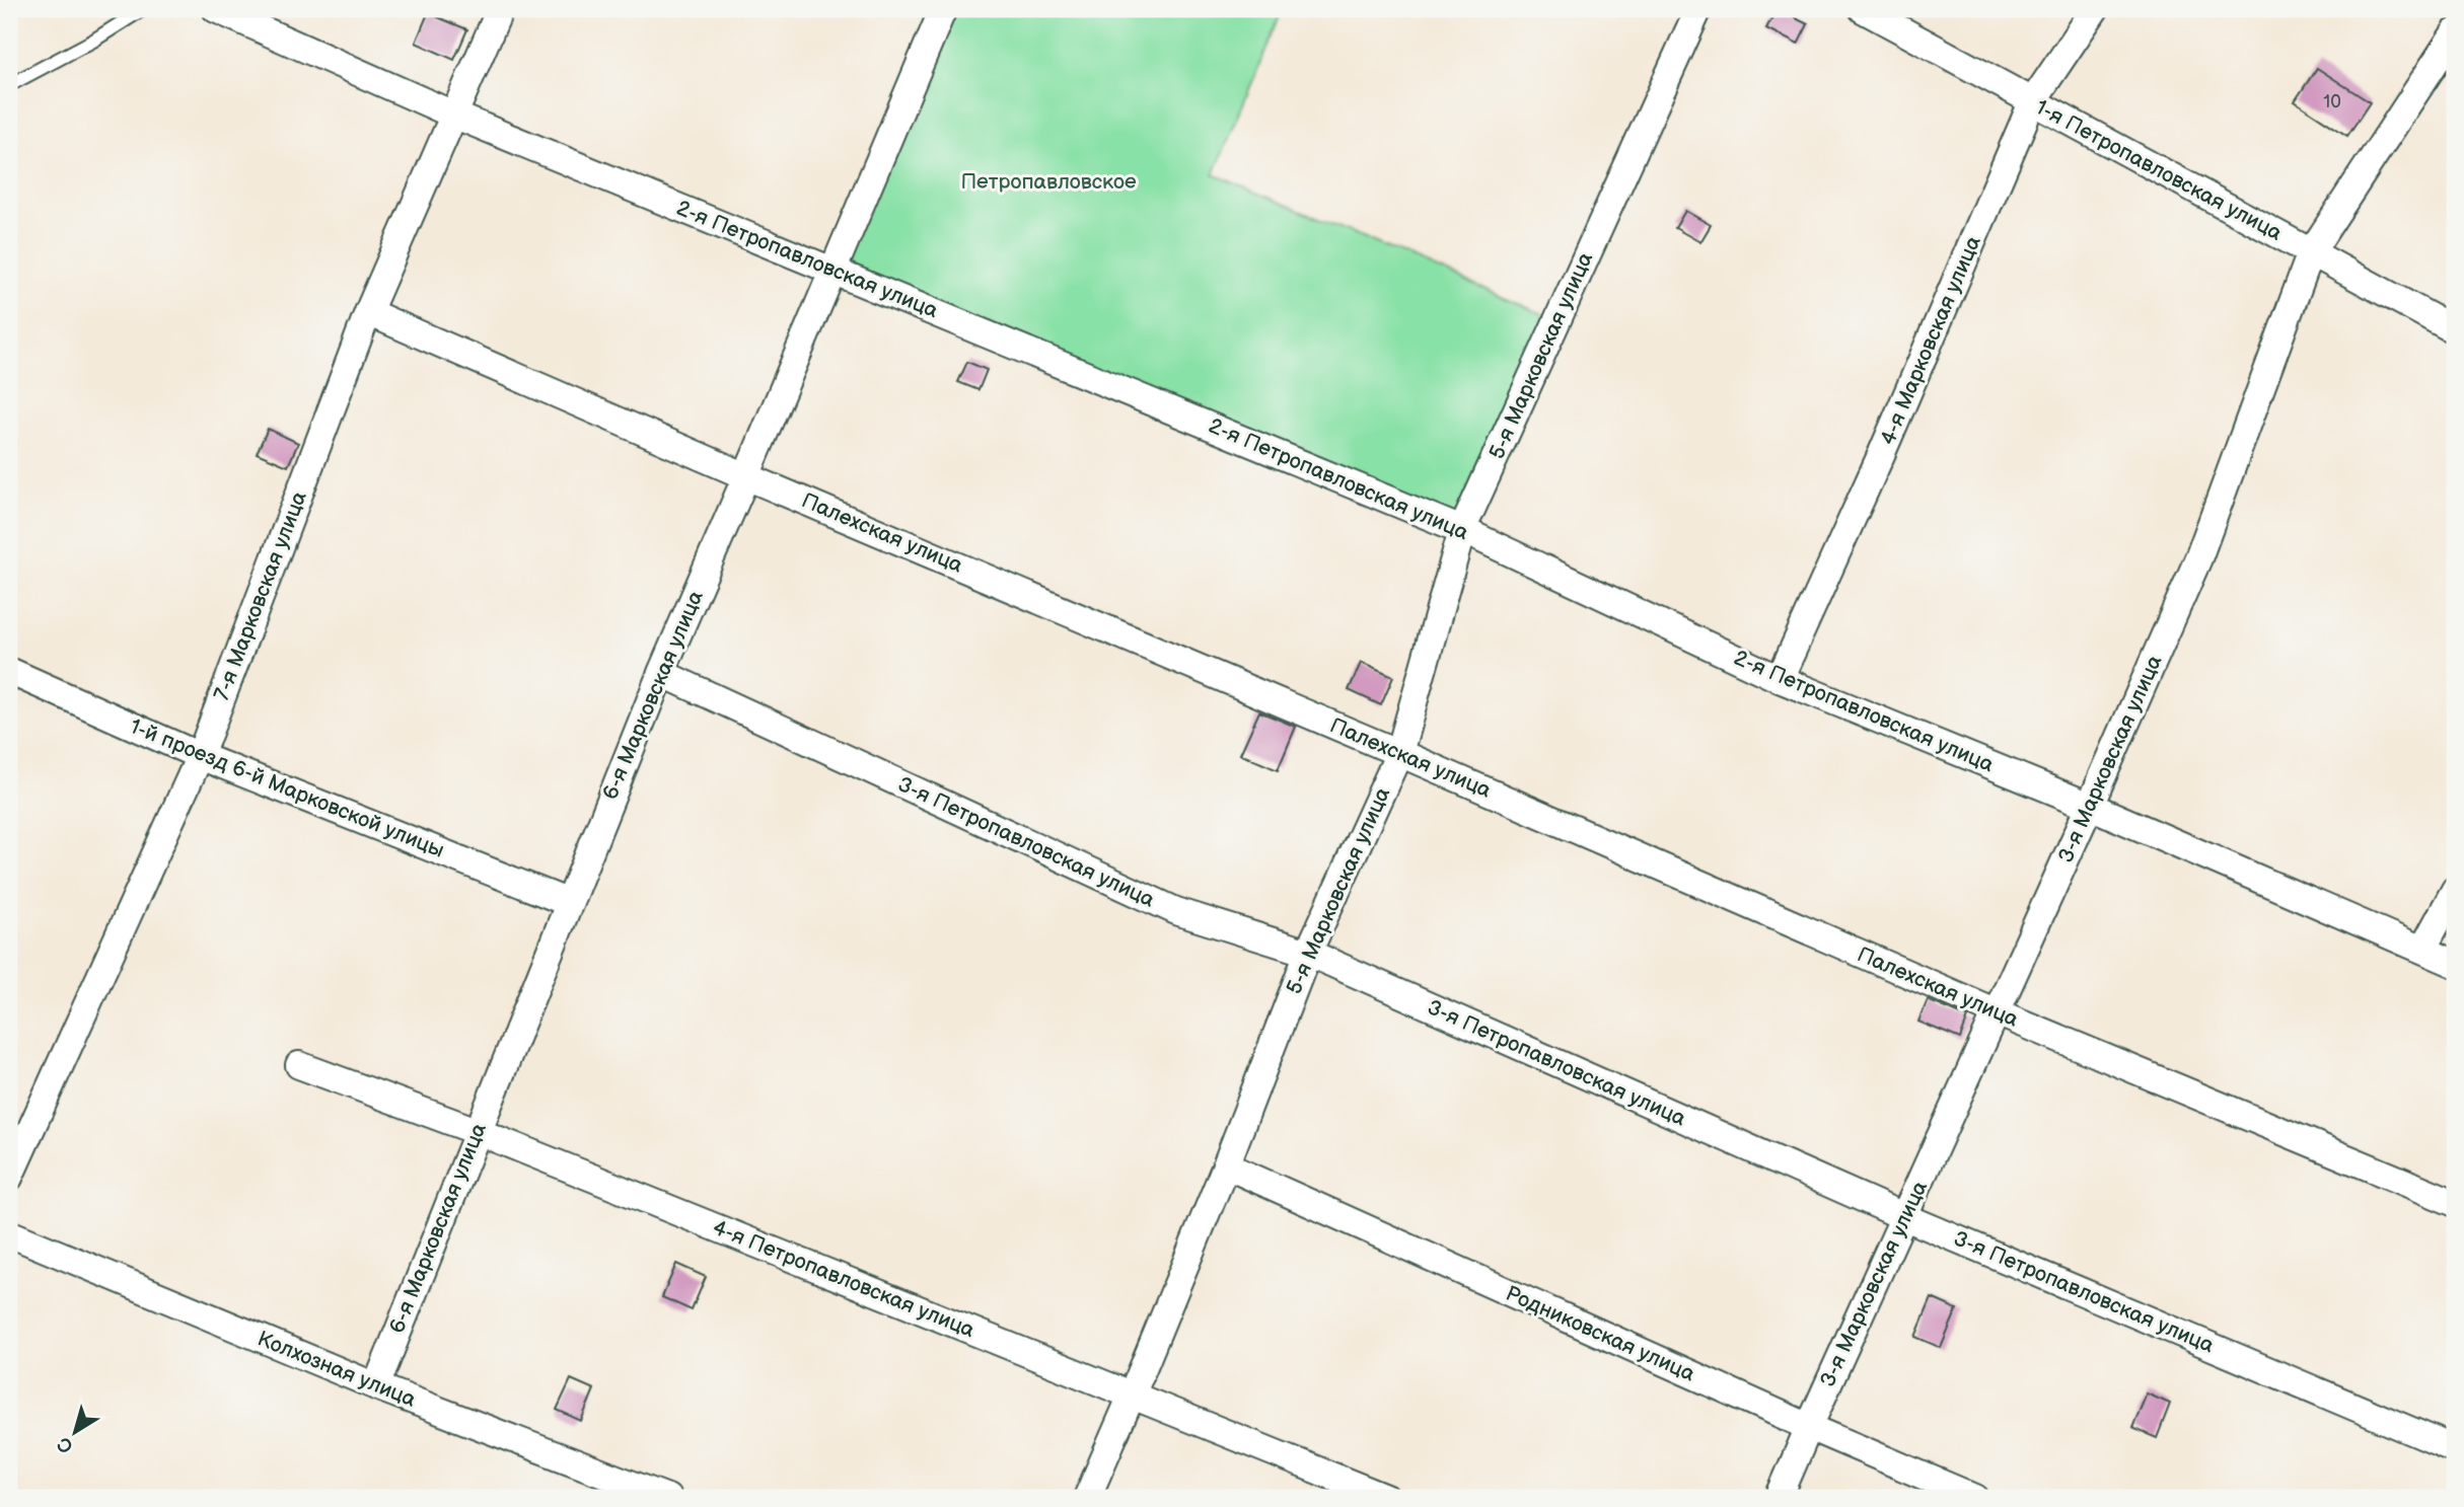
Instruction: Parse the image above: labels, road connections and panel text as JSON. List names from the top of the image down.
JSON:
{
  "streets": {
    "street": [
      "1-я Петропавловская улица",
      "2-я Петропавловская улица",
      "4-я Марковская улица",
      "5-я Марковская улица",
      "Палехская улица",
      "7-я Марковская улица",
      "6-я Марковская улица",
      "3-я Марковская улица",
      "1-й проезд 6-й Марковской улицы",
      "3-я Петропавловская улица",
      "4-я Петропавловская улица",
      "Родниковская улица",
      "Колхозная улица"
    ]
  },
  "crossings": [
    ["1-я Петропавловская улица", "4-я Марковская улица"],
    ["1-я Петропавловская улица", "3-я Марковская улица"],
    ["2-я Петропавловская улица", "4-я Марковская улица"],
    ["2-я Петропавловская улица", "5-я Марковская улица"],
    ["2-я Петропавловская улица", "7-я Марковская улица"],
    ["2-я Петропавловская улица", "6-я Марковская улица"],
    ["2-я Петропавловская улица", "3-я Марковская улица"],
    ["5-я Марковская улица", "Палехская улица"],
    ["5-я Марковская улица", "3-я Петропавловская улица"],
    ["5-я Марковская улица", "4-я Петропавловская улица"],
    ["5-я Марковская улица", "Родниковская улица"],
    ["Палехская улица", "7-я Марковская улица"],
    ["Палехская улица", "6-я Марковская улица"],
    ["Палехская улица", "3-я Марковская улица"],
    ["7-я Марковская улица", "1-й проезд 6-й Марковской улицы"],
    ["6-я Марковская улица", "1-й проезд 6-й Марковской улицы"],
    ["6-я Марковская улица", "3-я Петропавловская улица"],
    ["6-я Марковская улица", "4-я Петропавловская улица"],
    ["6-я Марковская улица", "Колхозная улица"],
    ["3-я Марковская улица", "3-я Петропавловская улица"],
    ["3-я Марковская улица", "Родниковская улица"]
  ],
  "parks": ["Петропавловское"],
  "house_numbers": ["10"],
  "north": "bottom left"
}
